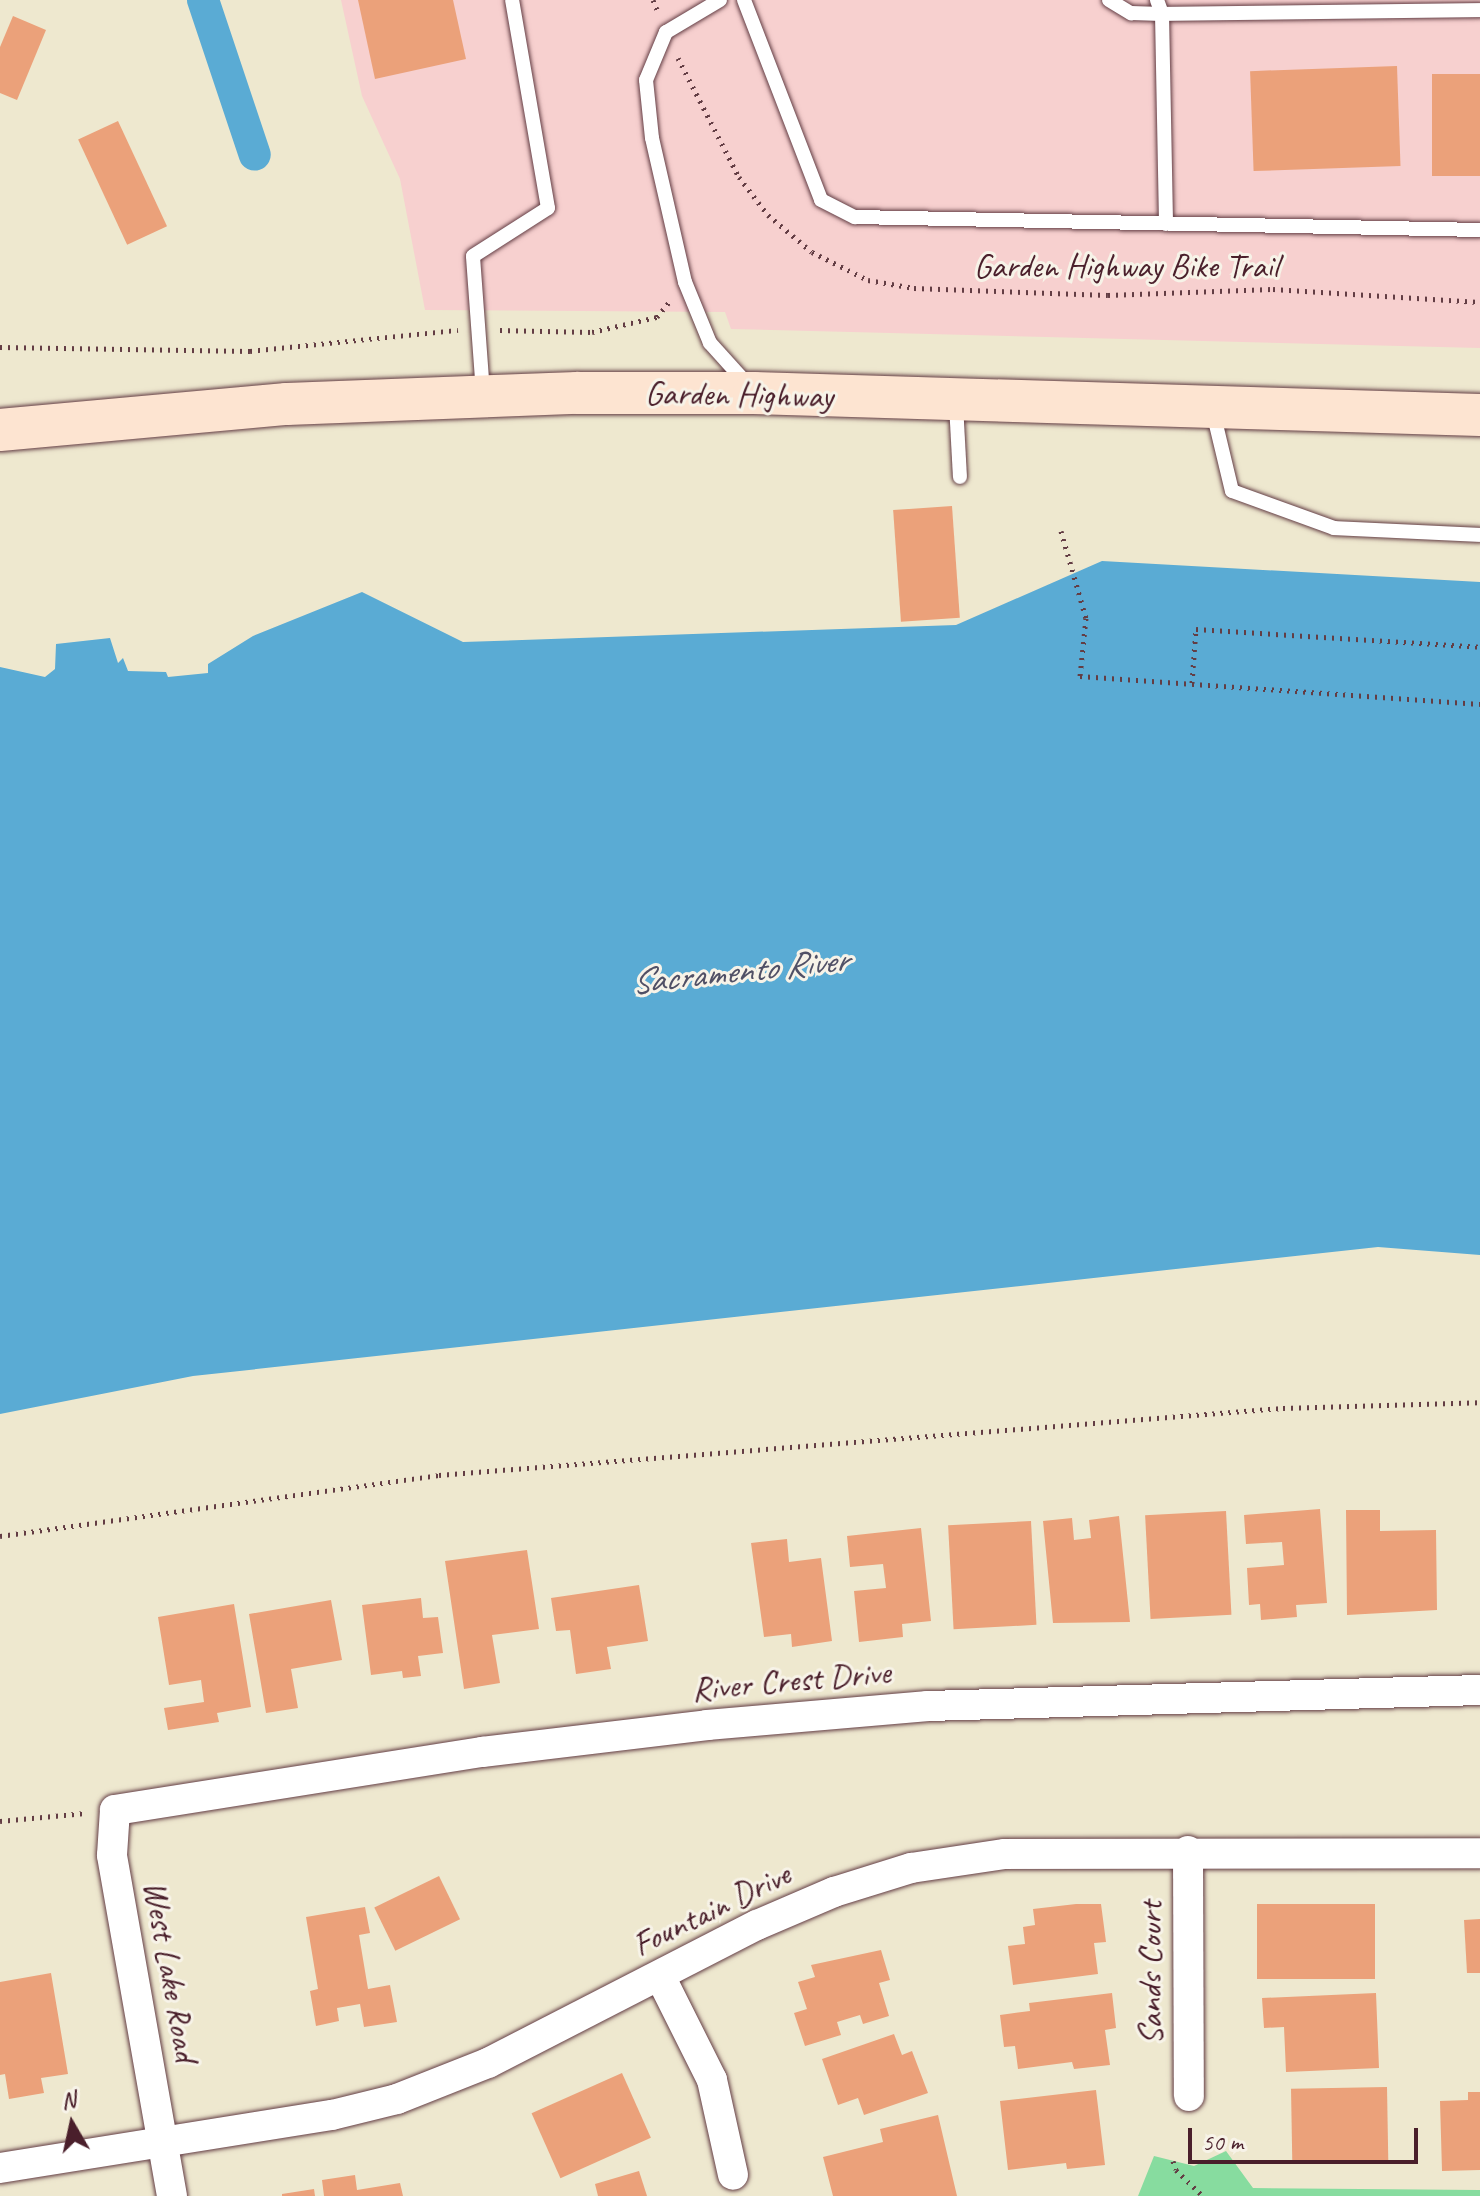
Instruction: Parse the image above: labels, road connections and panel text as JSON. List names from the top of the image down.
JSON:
{
  "streets": {
    "main road": ["Garden Highway"],
    "street": [
      "River Crest Drive",
      "Fountain Drive",
      "West Lake Road",
      "Sands Court"
    ],
    "path": ["Garden Highway Bike Trail"]
  },
  "crossings": [
    ["River Crest Drive", "West Lake Road"],
    ["Fountain Drive", "West Lake Road"],
    ["Fountain Drive", "Sands Court"]
  ],
  "water": ["Sacramento River"],
  "scale_bar": "50 m",
  "north": "top"
}
